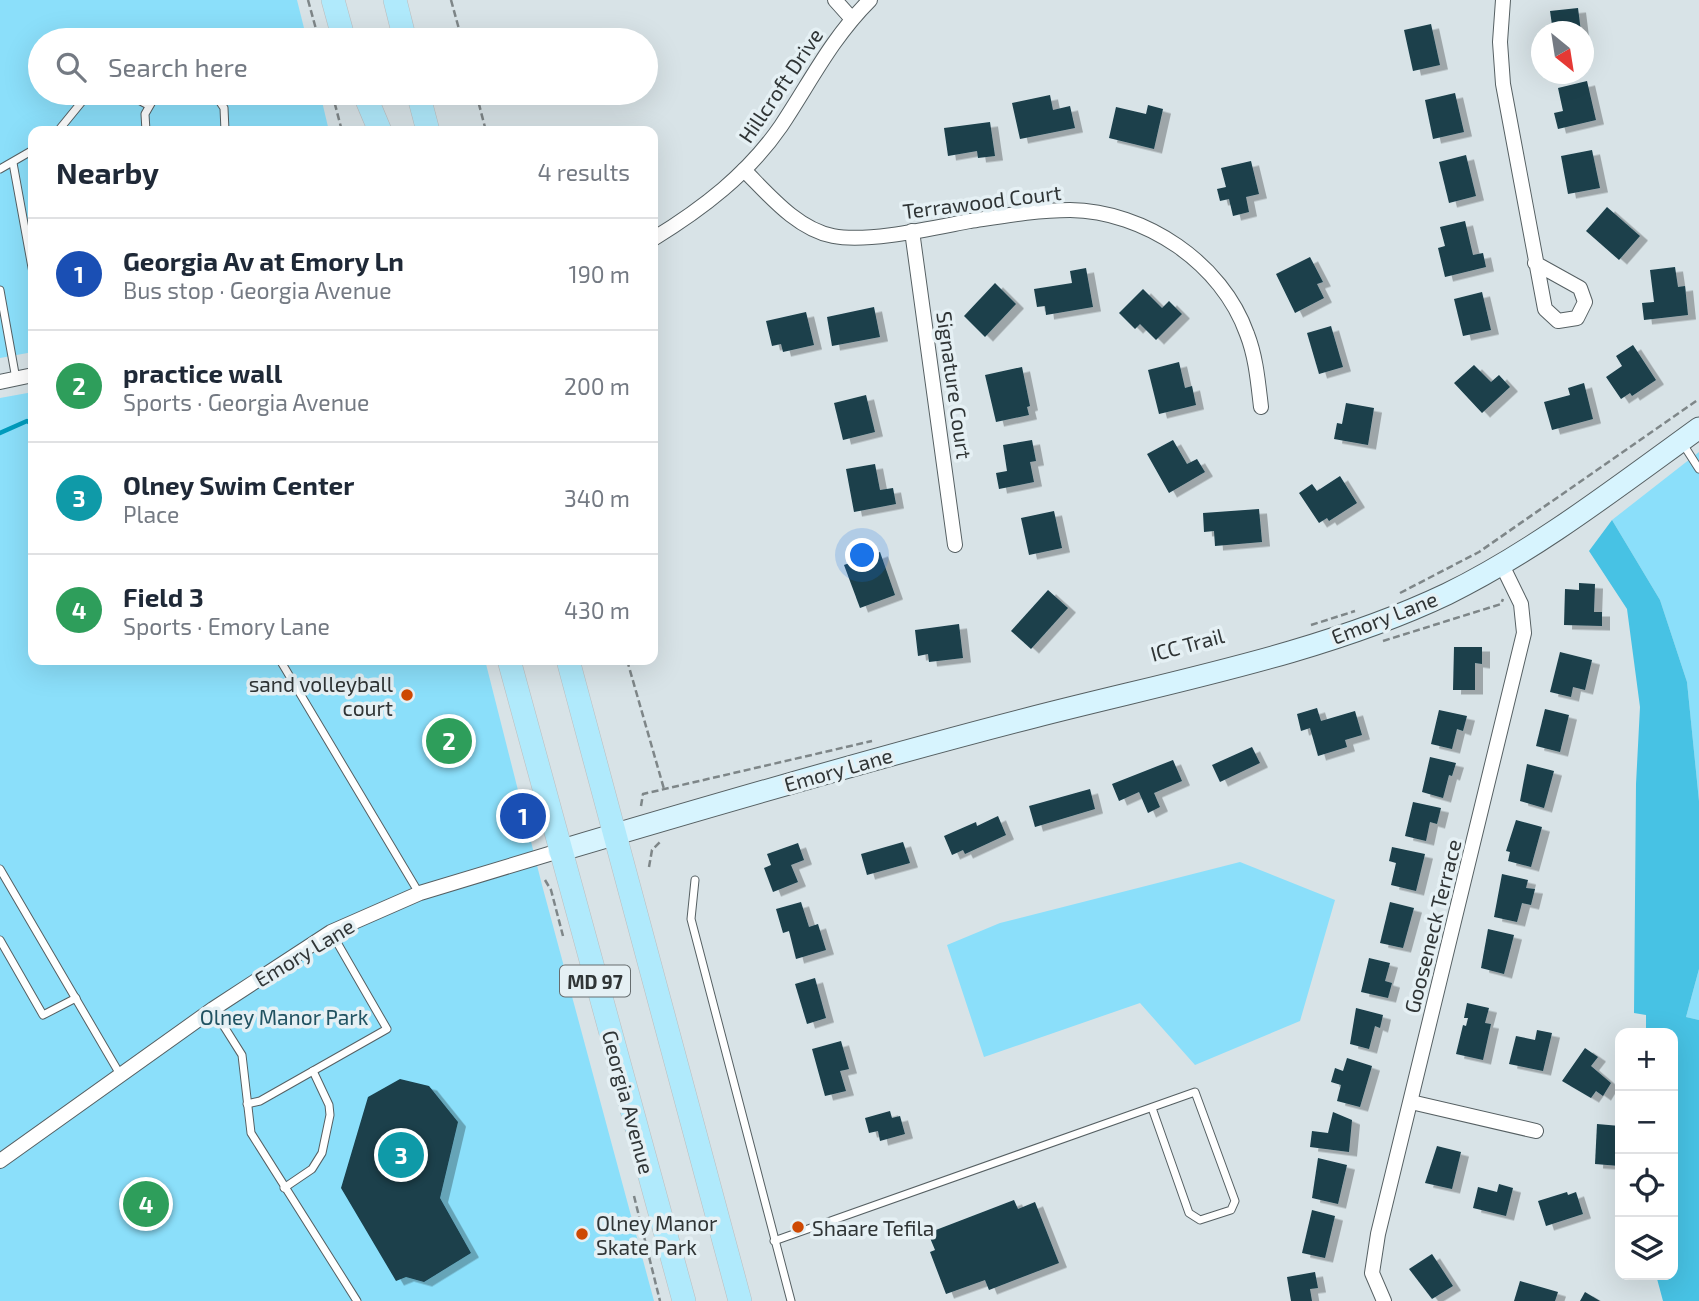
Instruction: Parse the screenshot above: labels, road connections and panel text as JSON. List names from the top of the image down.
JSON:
{
  "streets": {
    "main road": ["MD 97", "Georgia Avenue"],
    "street": [
      "Hillcroft Drive",
      "Terrawood Court",
      "Signature Court",
      "Emory Lane",
      "Gooseneck Terrace"
    ]
  },
  "crossings": [
    ["Hillcroft Drive", "Terrawood Court"],
    ["Terrawood Court", "Signature Court"],
    ["Emory Lane", "Gooseneck Terrace"],
    ["Emory Lane", "MD 97"],
    ["Emory Lane", "Georgia Avenue"]
  ],
  "parks": ["Olney Manor Park"],
  "places": ["sand volleyball court", "Shaare Tefila", "Olney Manor Skate Park"],
  "north": "bottom right",
  "page": {
    "search": "Search here",
    "heading": ["Nearby", "4 results"],
    "list": [
      {
        "mark": "1",
        "name": "Georgia Av at Emory Ln",
        "note": "Bus stop · Georgia Avenue",
        "value": "190 m"
      },
      {
        "mark": "2",
        "name": "practice wall",
        "note": "Sports · Georgia Avenue",
        "value": "200 m"
      },
      {
        "mark": "3",
        "name": "Olney Swim Center",
        "note": "Place",
        "value": "340 m"
      },
      {
        "mark": "4",
        "name": "Field 3",
        "note": "Sports · Emory Lane",
        "value": "430 m"
      }
    ],
    "pins": [
      "2",
      "1",
      "3",
      "4"
    ],
    "map_buttons": ["+", "−"]
  }
}
